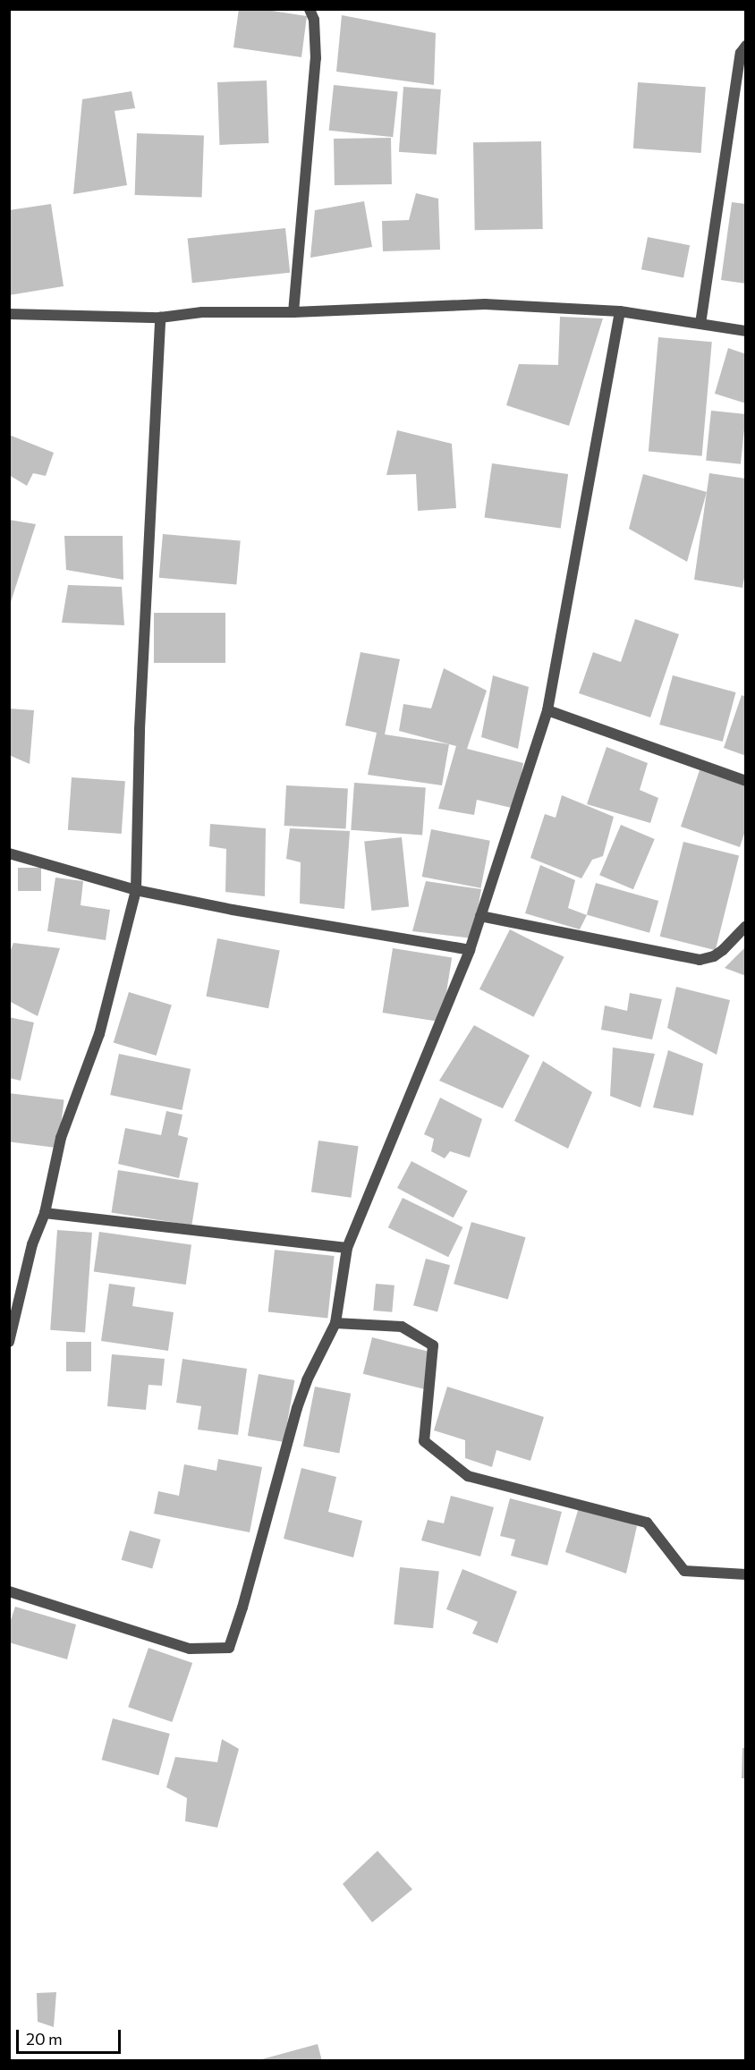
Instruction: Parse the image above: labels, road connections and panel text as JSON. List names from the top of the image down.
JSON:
{
  "scale_bar": "20 m"
}
